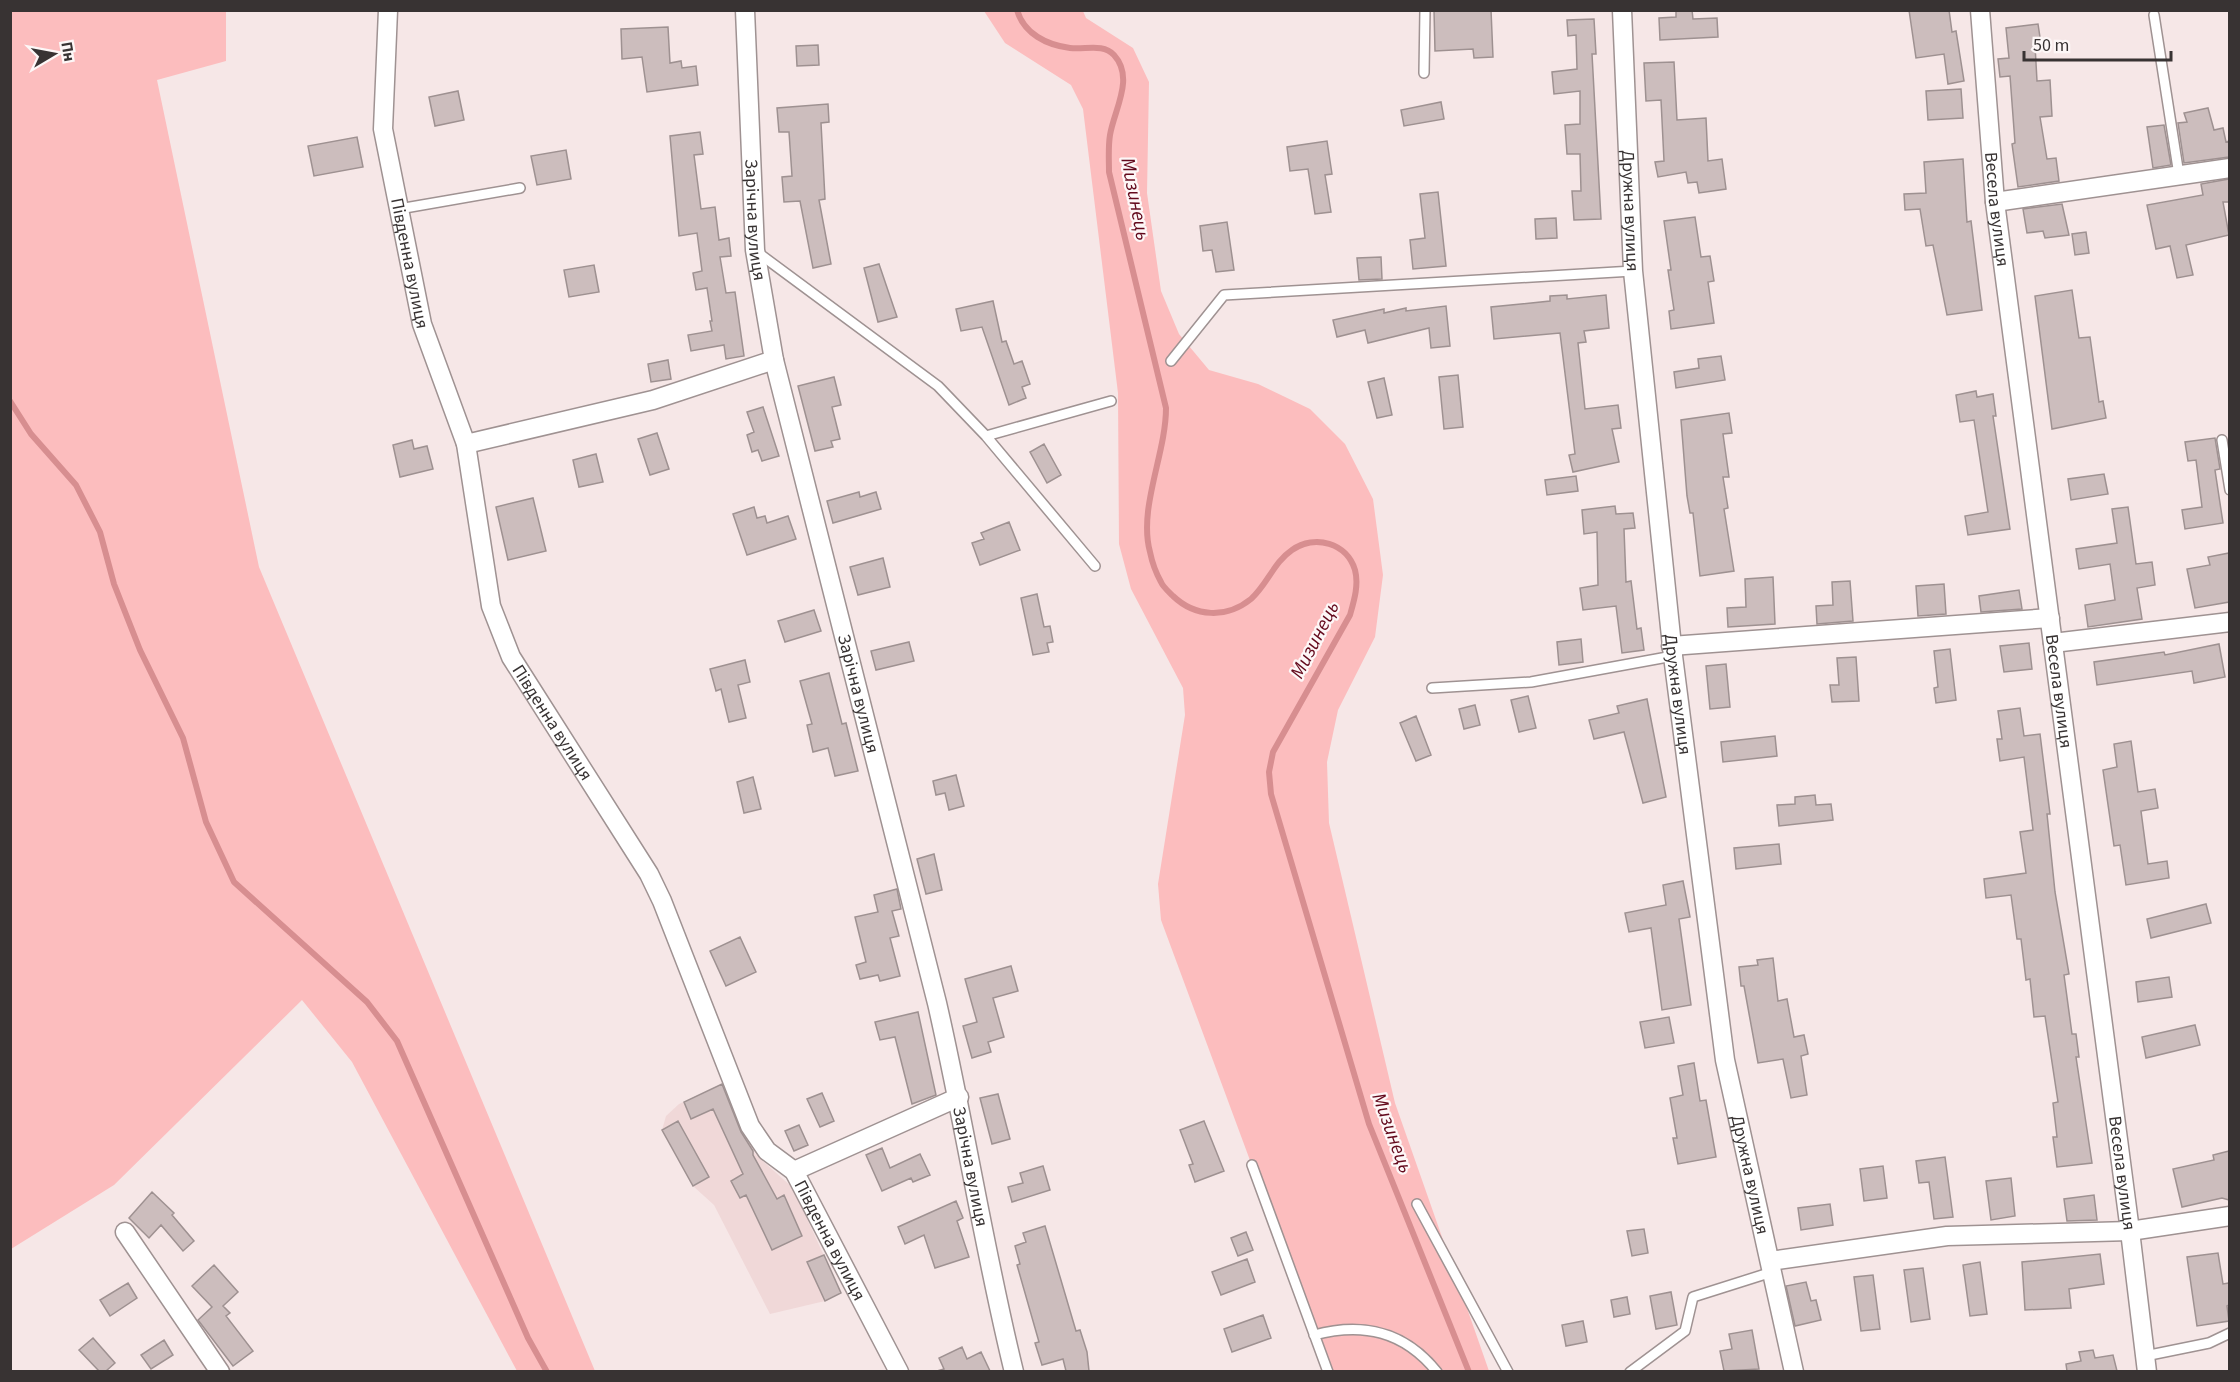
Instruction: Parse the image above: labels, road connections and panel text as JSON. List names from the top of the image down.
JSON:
{
  "streets": {
    "street": [
      "Весела вулиця",
      "Дружна вулиця",
      "Зарічна вулиця",
      "Південна вулиця"
    ]
  },
  "water": ["Мизинець"],
  "scale_bar": "50 m",
  "north": "right"
}
